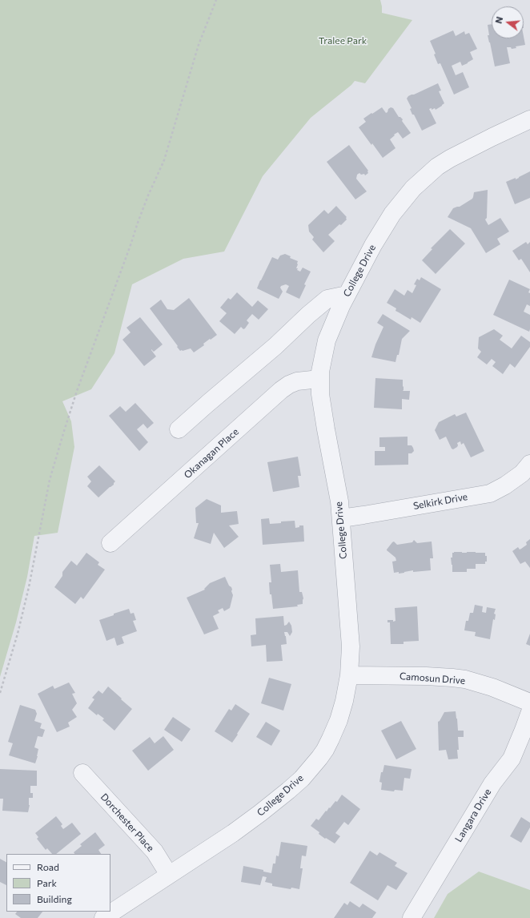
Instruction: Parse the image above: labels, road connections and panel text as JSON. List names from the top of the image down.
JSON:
{
  "streets": {
    "street": [
      "College Drive",
      "Okanagan Place",
      "Selkirk Drive",
      "Camosun Drive",
      "Langara Drive",
      "Dorchester Place"
    ]
  },
  "crossings": [
    ["College Drive", "Okanagan Place"],
    ["College Drive", "Selkirk Drive"],
    ["College Drive", "Camosun Drive"],
    ["College Drive", "Dorchester Place"]
  ],
  "parks": ["Tralee Park"],
  "legend": ["Road", "Park", "Building"],
  "north": "left"
}
